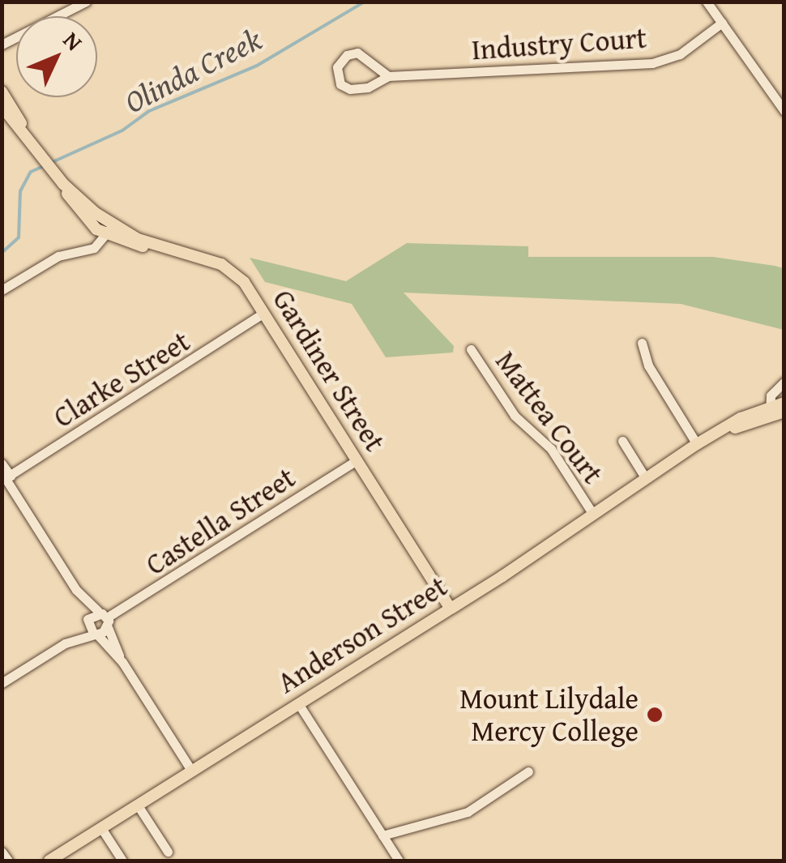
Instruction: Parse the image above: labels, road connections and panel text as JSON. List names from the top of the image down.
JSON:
{
  "streets": {
    "main road": ["Gardiner Street", "Anderson Street"],
    "street": [
      "Industry Court",
      "Clarke Street",
      "Mattea Court",
      "Castella Street"
    ]
  },
  "crossings": [
    ["Gardiner Street", "Clarke Street"],
    ["Gardiner Street", "Castella Street"],
    ["Gardiner Street", "Anderson Street"],
    ["Mattea Court", "Anderson Street"]
  ],
  "water": ["Olinda Creek"],
  "places": ["Mount Lilydale Mercy College"],
  "north": "top right"
}
